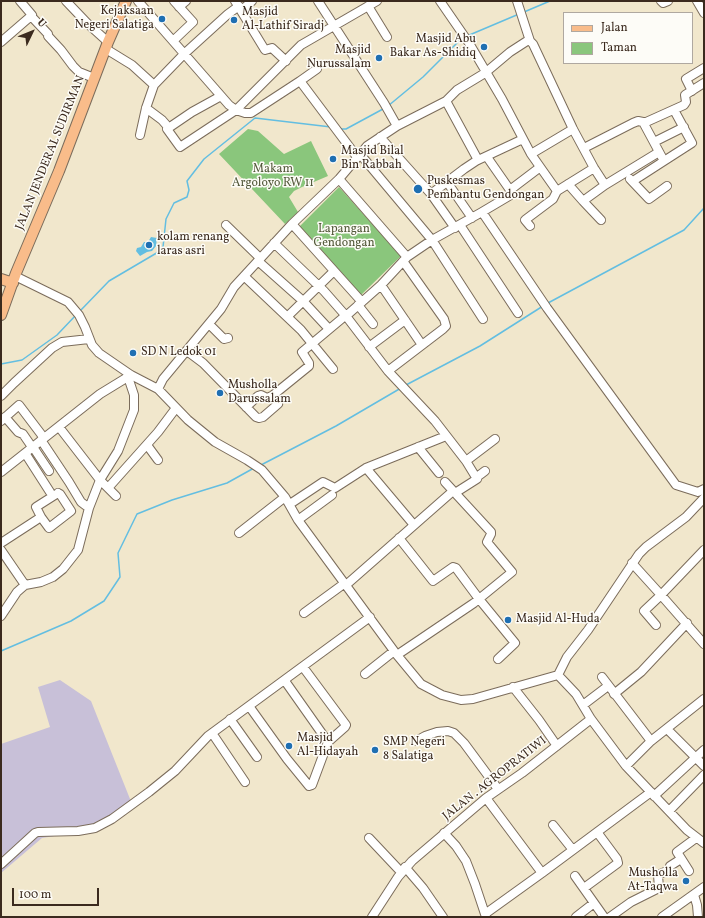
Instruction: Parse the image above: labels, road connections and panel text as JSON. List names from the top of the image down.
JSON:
{
  "streets": {
    "main road": ["JALAN JENDERAL SUDIRMAN"],
    "street": ["JALAN . AGROPRATIWI"]
  },
  "parks": ["Makam Argoloyo RW 11", "Lapangan Gendongan"],
  "places": [
    "Kejaksaan Negeri Salatiga",
    "Masjid Al-Lathif Siradj",
    "Masjid Abu Bakar As-Shidiq",
    "Masjid Nurussalam",
    "Masjid Bilal Bin Rabbah",
    "Puskesmas Pembantu Gendongan",
    "kolam renang laras asri",
    "SD N Ledok 01",
    "Musholla Darussalam",
    "Masjid Al-Huda",
    "Masjid Al-Hidayah",
    "SMP Negeri 8 Salatiga",
    "Musholla At-Taqwa"
  ],
  "legend": ["Jalan", "Taman"],
  "scale_bar": "100 m",
  "north": "top right"
}
